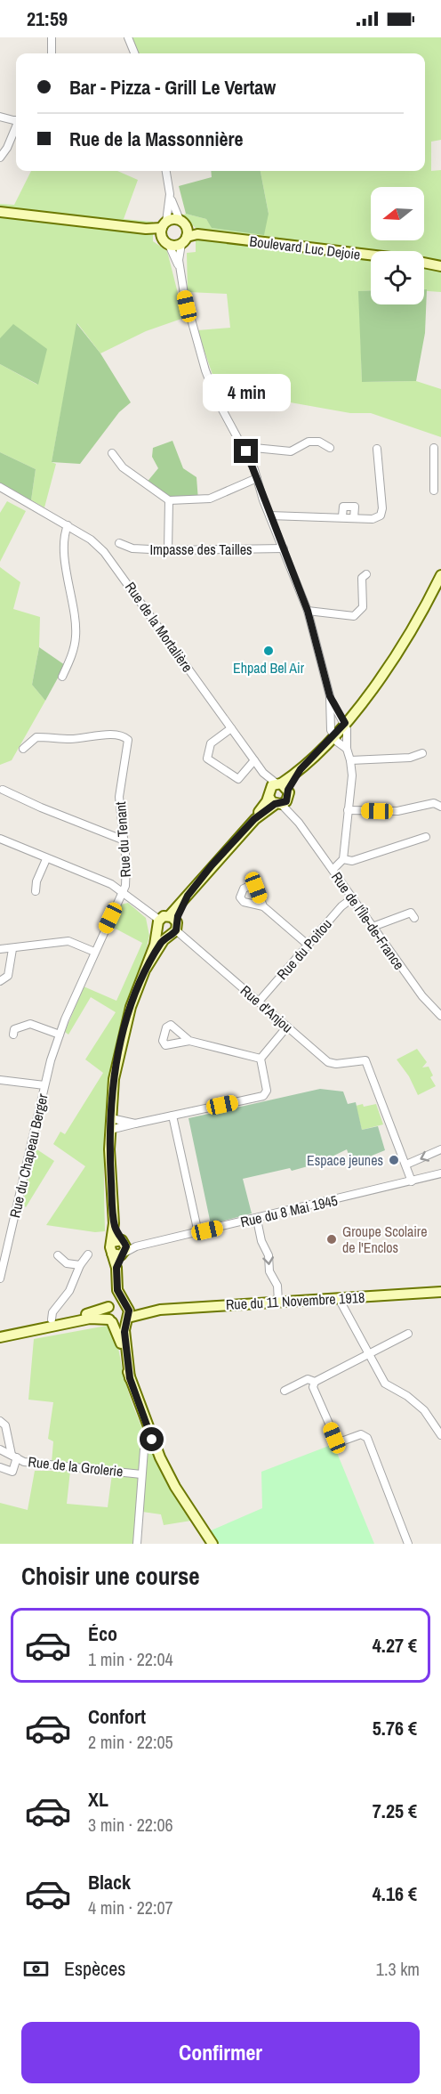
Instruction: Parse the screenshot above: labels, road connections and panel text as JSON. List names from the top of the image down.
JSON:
{
  "streets": {
    "street": [
      "Boulevard Luc Dejoie",
      "Impasse des Tailles",
      "Rue de la Mortalière",
      "Rue du Tenant",
      "Rue de l'Île-de-France",
      "Rue du Poitou",
      "Rue d'Anjou",
      "Rue du Chapeau Berger",
      "Rue du 8 Mai 1945",
      "Rue du 11 Novembre 1918",
      "Rue de la Grolerie"
    ]
  },
  "crossings": [
    ["Rue de la Mortalière", "Rue de l'Île-de-France"],
    ["Rue du Tenant", "Rue du Chapeau Berger"],
    ["Rue de l'Île-de-France", "Rue du Poitou"],
    ["Rue du Poitou", "Rue d'Anjou"]
  ],
  "places": ["Ehpad Bel Air", "Espace jeunes", "Groupe Scolaire de l'Enclos"],
  "north": "left",
  "page": {
    "status": "21:59",
    "banner": ["Bar - Pizza - Grill Le Vertaw", "Rue de la Massonnière"],
    "bubble": "4 min",
    "heading": "Choisir une course",
    "list": [
      {
        "name": "Éco",
        "note": "1 min · 22:04",
        "value": "4.27 €"
      },
      {
        "name": "Confort",
        "note": "2 min · 22:05",
        "value": "5.76 €"
      },
      {
        "name": "XL",
        "note": "3 min · 22:06",
        "value": "7.25 €"
      },
      {
        "name": "Black",
        "note": "4 min · 22:07",
        "value": "4.16 €"
      }
    ],
    "pay": ["Espèces", "1.3 km"],
    "buttons": "Confirmer"
  }
}
